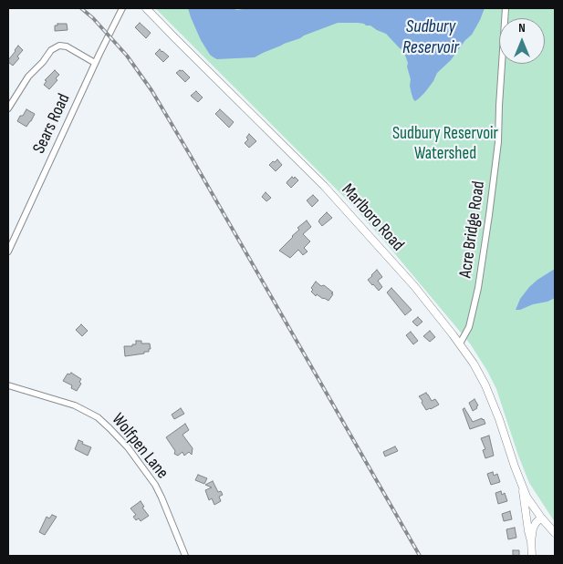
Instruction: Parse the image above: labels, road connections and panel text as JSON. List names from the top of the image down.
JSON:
{
  "streets": {
    "main road": ["Marlboro Road"],
    "street": ["Sears Road", "Acre Bridge Road", "Wolfpen Lane"]
  },
  "crossings": [
    ["Marlboro Road", "Acre Bridge Road"]
  ],
  "water": ["Sudbury Reservoir"],
  "parks": ["Sudbury Reservoir Watershed"],
  "north": "top"
}
